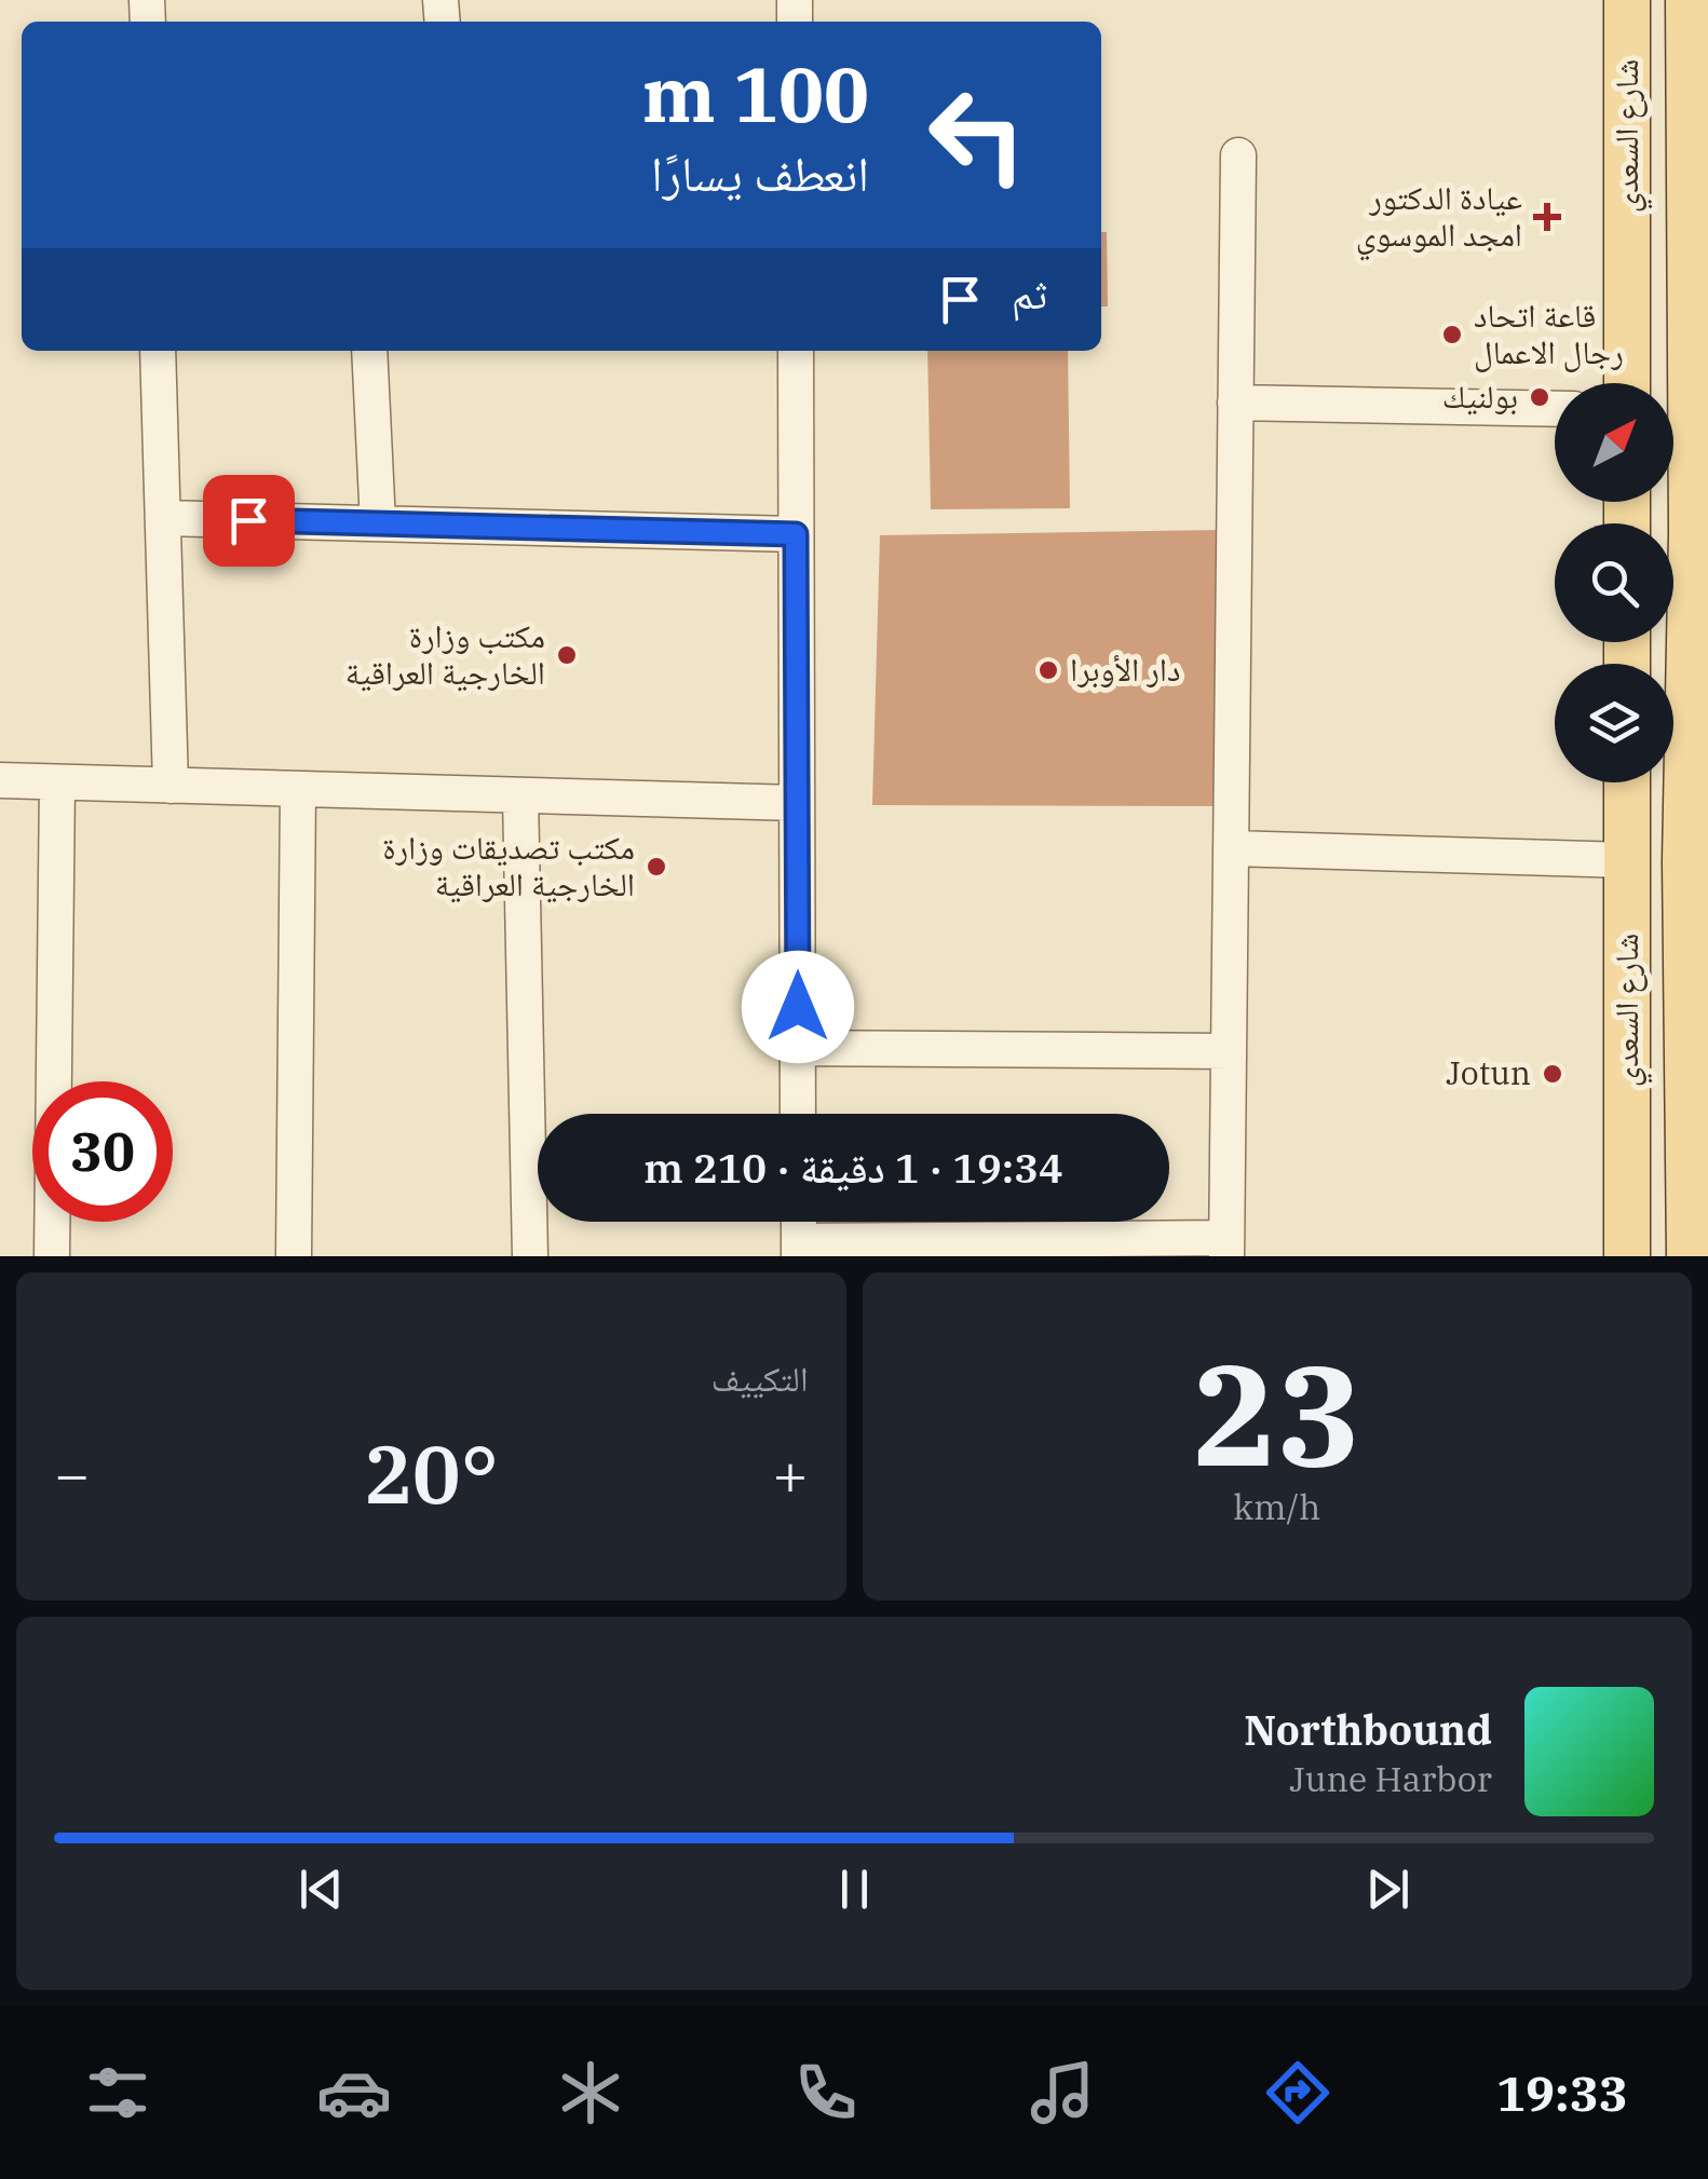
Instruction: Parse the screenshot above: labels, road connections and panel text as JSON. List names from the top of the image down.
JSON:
{
  "streets": {
    "main road": ["شارع السعدي"]
  },
  "places": {
    "health": ["عيادة الدكتور امجد الموسوي"],
    "other": [
      "قاعة اتحاد رجال الاعمال",
      "بولنيك",
      "مكتب وزارة الخارجية العراقية",
      "دار الأوبرا",
      "مكتب تصديقات وزارة الخارجية العراقية",
      "Jotun"
    ]
  },
  "north": "top right",
  "page": {
    "turn": ["100 m", "انعطف يسارًا"],
    "then": "ثم",
    "limit": "30",
    "trip": "19:34 · 1 دقيقة · 210 m",
    "tile": [
      ["23", "km/h"],
      "التكييف"
    ],
    "heat": ["−", "20°", "+"],
    "song": ["Northbound", "June Harbor"],
    "tabs": "19:33"
  }
}
